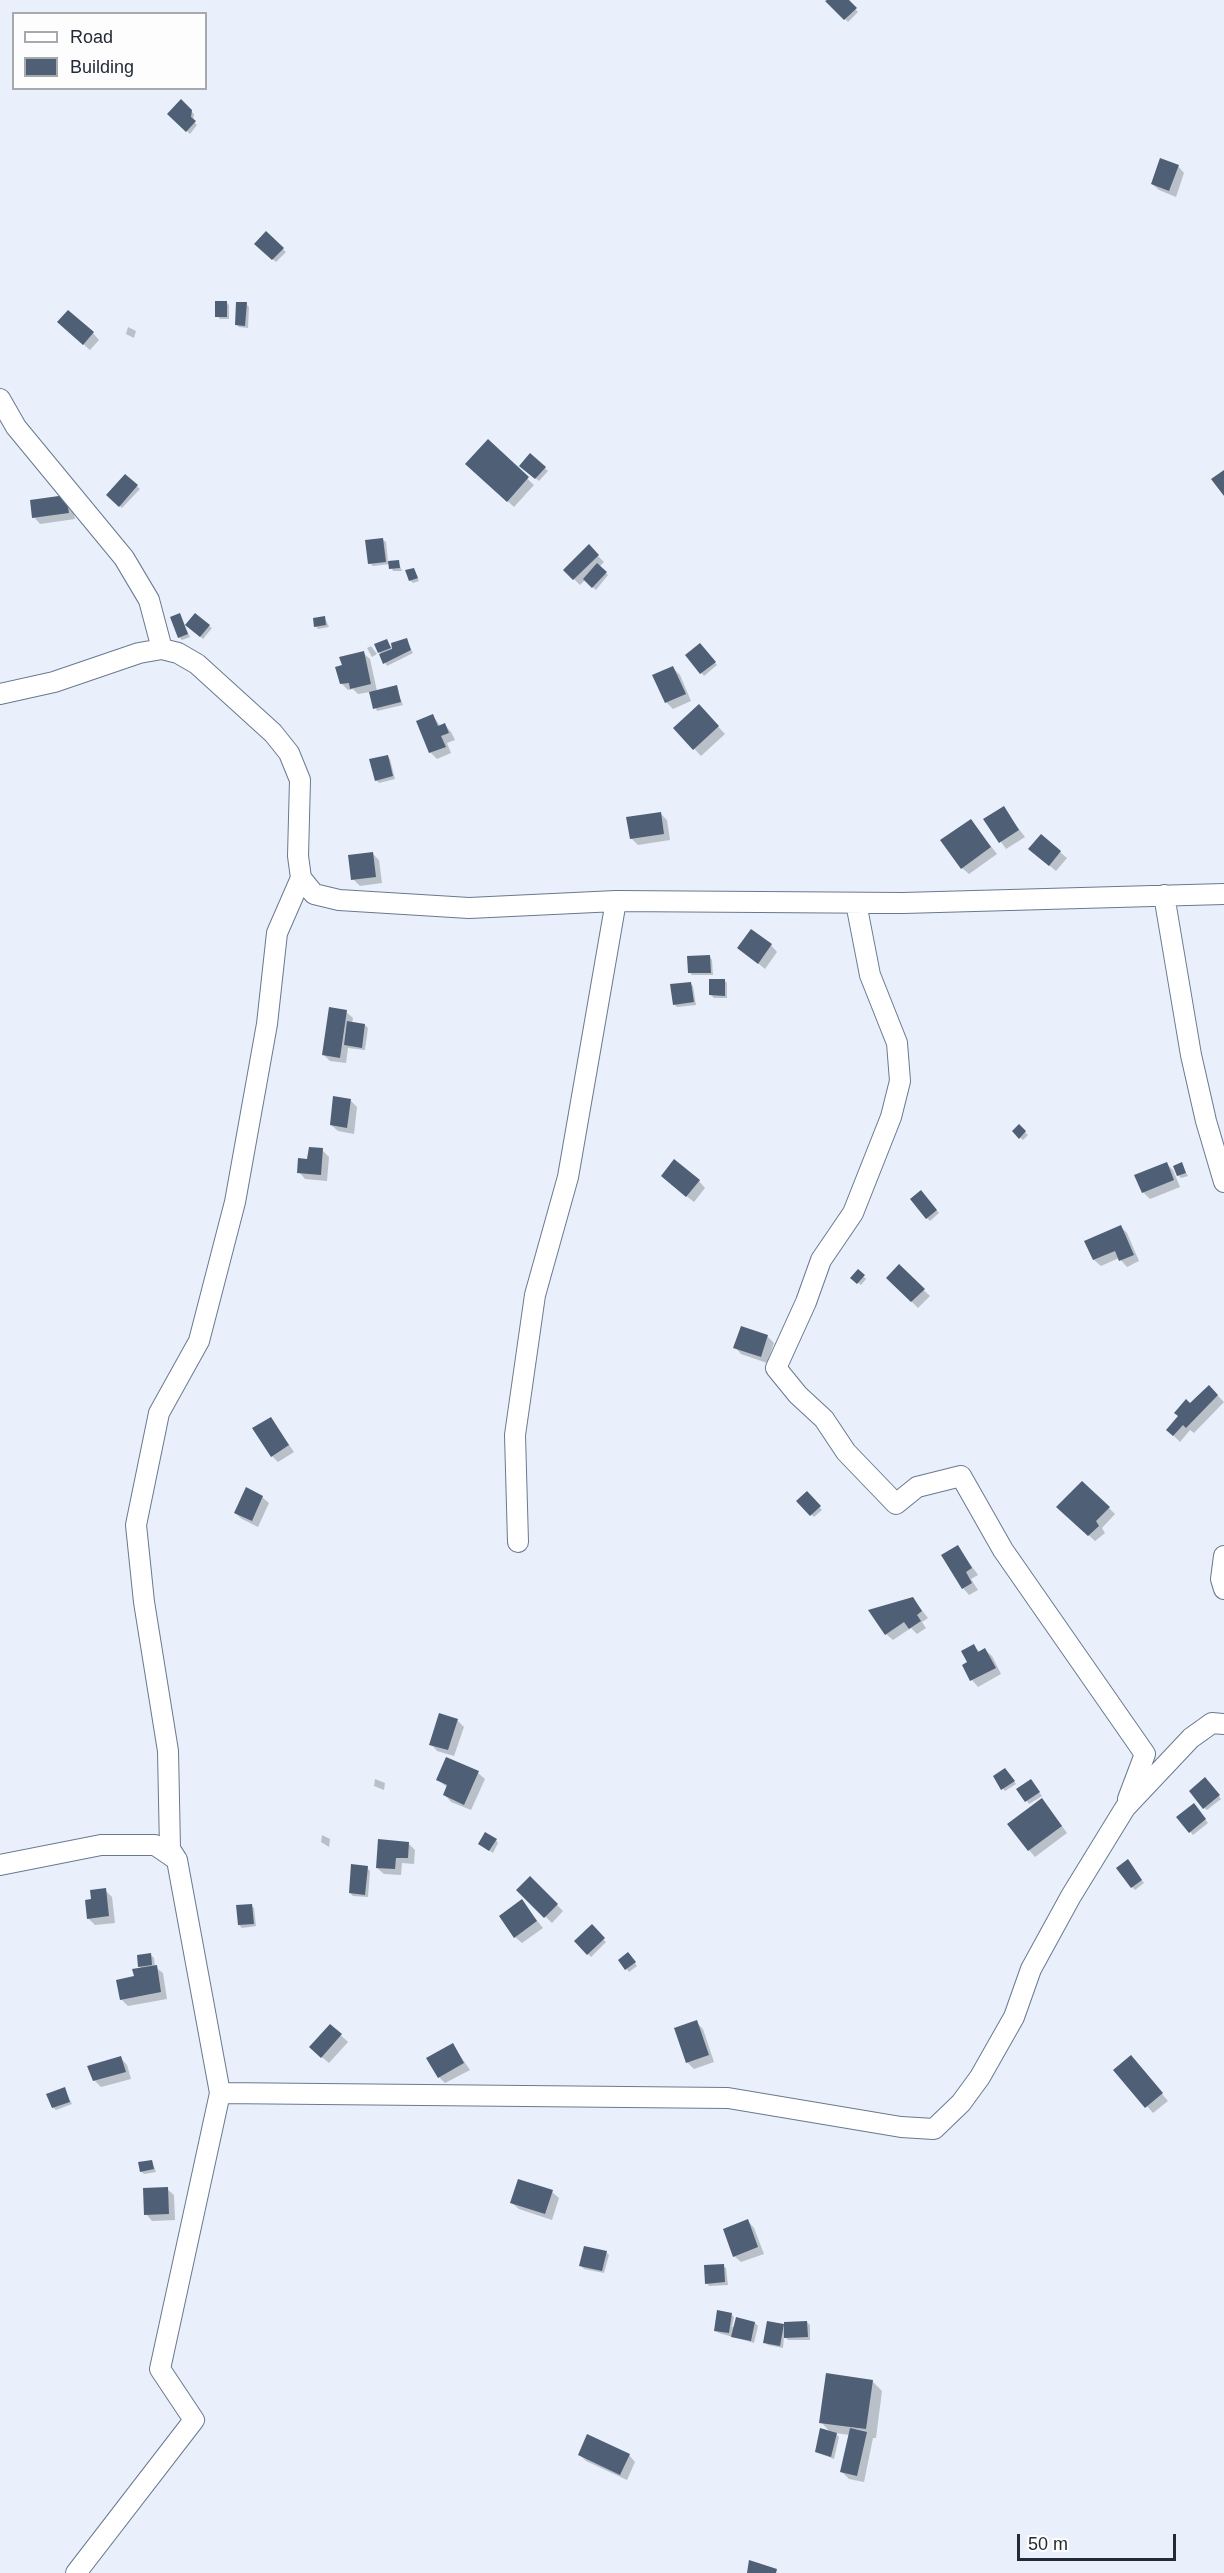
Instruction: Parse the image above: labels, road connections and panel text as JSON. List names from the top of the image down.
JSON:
{
  "legend": ["Road", "Building"],
  "scale_bar": "50 m"
}
